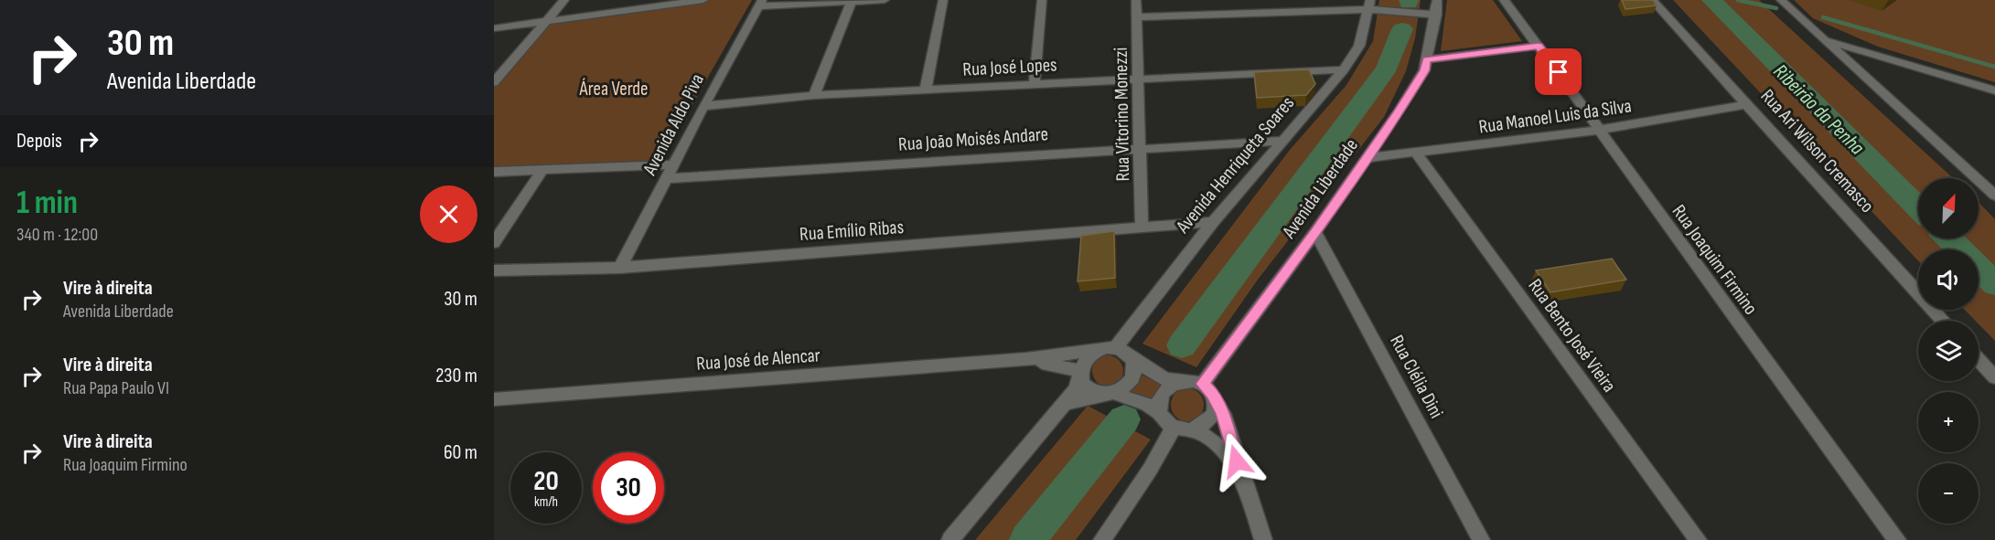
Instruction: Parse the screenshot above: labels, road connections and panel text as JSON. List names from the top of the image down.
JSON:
{
  "streets": {
    "street": [
      "Rua José Lopes",
      "Rua Vitorino Monezzi",
      "Rua Manoel Luis da Silva",
      "Avenida Aldo Piva",
      "Rua João Moisés Andare",
      "Rua Ari Wilson Cremasco",
      "Avenida Henriqueta Soares",
      "Avenida Liberdade",
      "Rua Emílio Ribas",
      "Rua Joaquim Firmino",
      "Rua Bento José Vieira",
      "Rua José de Alencar",
      "Rua Clélia Dini"
    ]
  },
  "crossings": [
    ["Rua José Lopes", "Rua Vitorino Monezzi"],
    ["Rua José Lopes", "Avenida Aldo Piva"],
    ["Rua José Lopes", "Avenida Henriqueta Soares"],
    ["Rua Vitorino Monezzi", "Rua João Moisés Andare"],
    ["Rua Vitorino Monezzi", "Rua Emílio Ribas"],
    ["Rua Manoel Luis da Silva", "Rua Ari Wilson Cremasco"],
    ["Rua Manoel Luis da Silva", "Avenida Liberdade"],
    ["Rua Manoel Luis da Silva", "Rua Joaquim Firmino"],
    ["Rua Manoel Luis da Silva", "Rua Bento José Vieira"],
    ["Avenida Aldo Piva", "Rua João Moisés Andare"],
    ["Avenida Aldo Piva", "Rua Emílio Ribas"],
    ["Rua João Moisés Andare", "Avenida Henriqueta Soares"],
    ["Avenida Henriqueta Soares", "Rua Emílio Ribas"],
    ["Avenida Liberdade", "Rua Clélia Dini"]
  ],
  "water": ["Ribeirão da Penha"],
  "parks": ["Área Verde"],
  "north": "top right",
  "page": {
    "turn": ["30 m", "Avenida Liberdade"],
    "then": "Depois",
    "heading": ["1 min", "340 m · 12:00"],
    "map_buttons": ["+", "−"],
    "list": [
      {
        "name": "Vire à direita",
        "note": "Avenida Liberdade",
        "value": "30 m"
      },
      {
        "name": "Vire à direita",
        "note": "Rua Papa Paulo VI",
        "value": "230 m"
      },
      {
        "name": "Vire à direita",
        "note": "Rua Joaquim Firmino",
        "value": "60 m"
      }
    ],
    "speed": "20 km/h",
    "limit": "30"
  }
}
